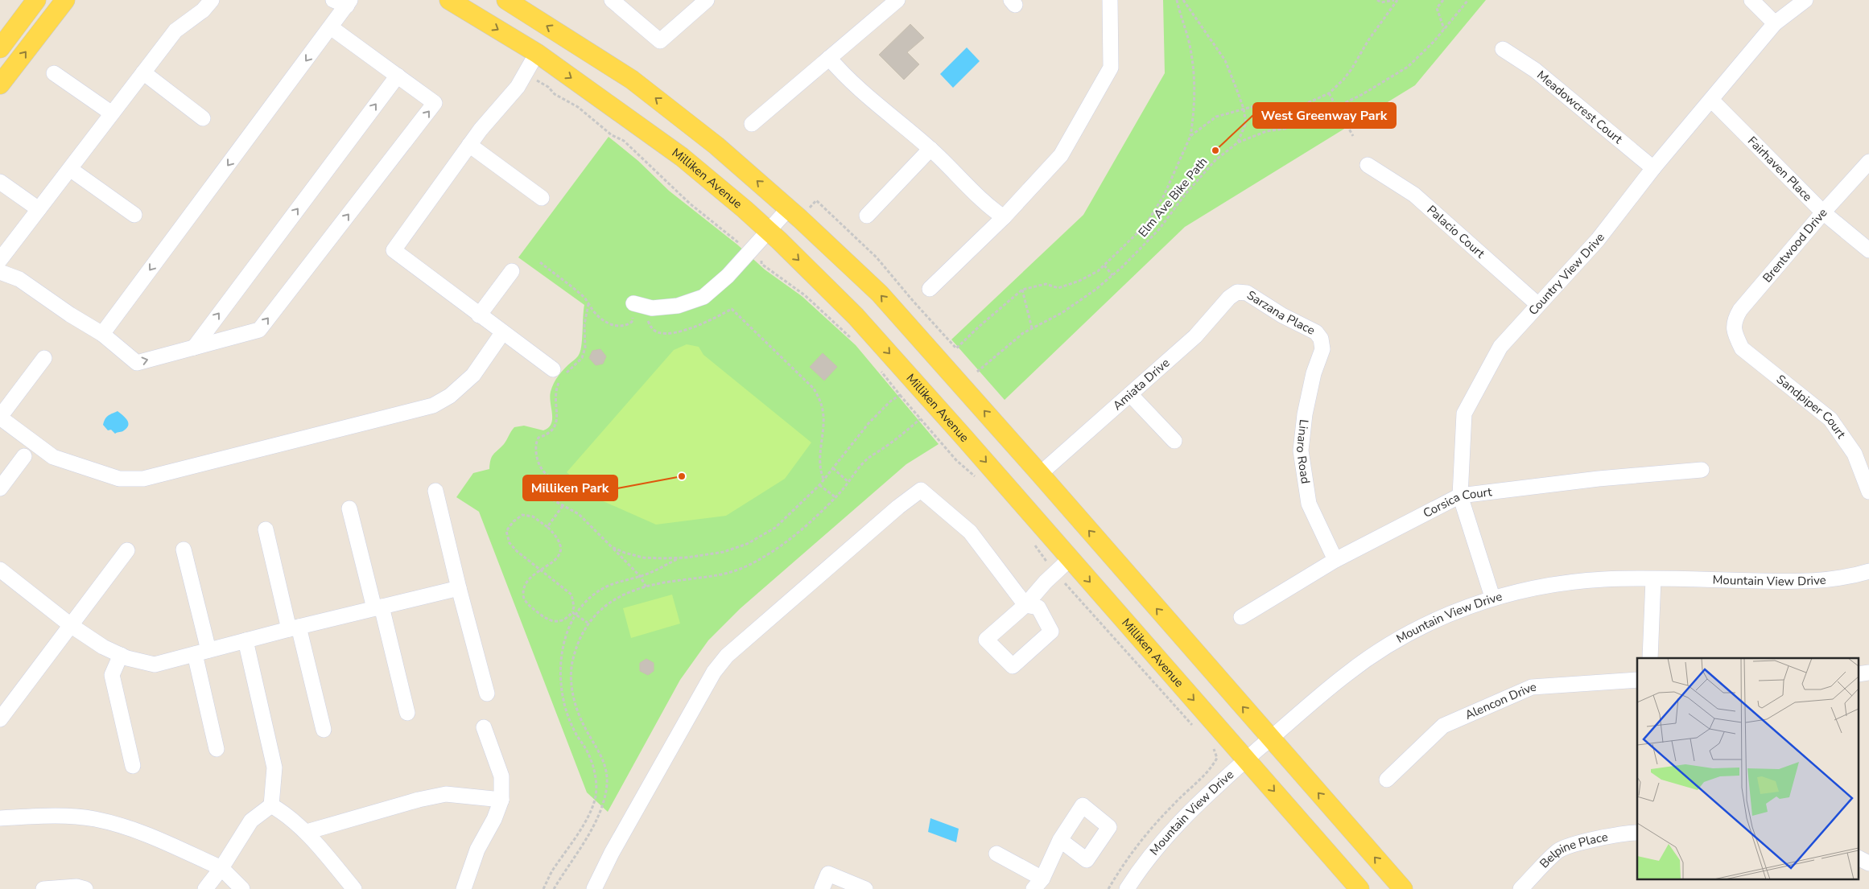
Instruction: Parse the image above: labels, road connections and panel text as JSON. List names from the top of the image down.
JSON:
{
  "streets": {
    "main road": ["Milliken Avenue"],
    "street": [
      "Meadowcrest Court",
      "Fairhaven Place",
      "Palacio Court",
      "Brentwood Drive",
      "Country View Drive",
      "Sarzana Place",
      "Amiata Drive",
      "Sandpiper Court",
      "Linaro Road",
      "Corsica Court",
      "Mountain View Drive",
      "Alencon Drive",
      "Belpine Place"
    ],
    "path": ["Elm Ave Bike Path"]
  },
  "crossings": [
    ["Meadowcrest Court", "Country View Drive"],
    ["Fairhaven Place", "Brentwood Drive"],
    ["Fairhaven Place", "Country View Drive"],
    ["Milliken Avenue", "Mountain View Drive"],
    ["Palacio Court", "Country View Drive"],
    ["Brentwood Drive", "Sandpiper Court"],
    ["Country View Drive", "Corsica Court"],
    ["Country View Drive", "Mountain View Drive"],
    ["Sarzana Place", "Amiata Drive"],
    ["Sarzana Place", "Linaro Road"],
    ["Linaro Road", "Corsica Court"]
  ],
  "places": ["West Greenway Park", "Milliken Park"]
}
